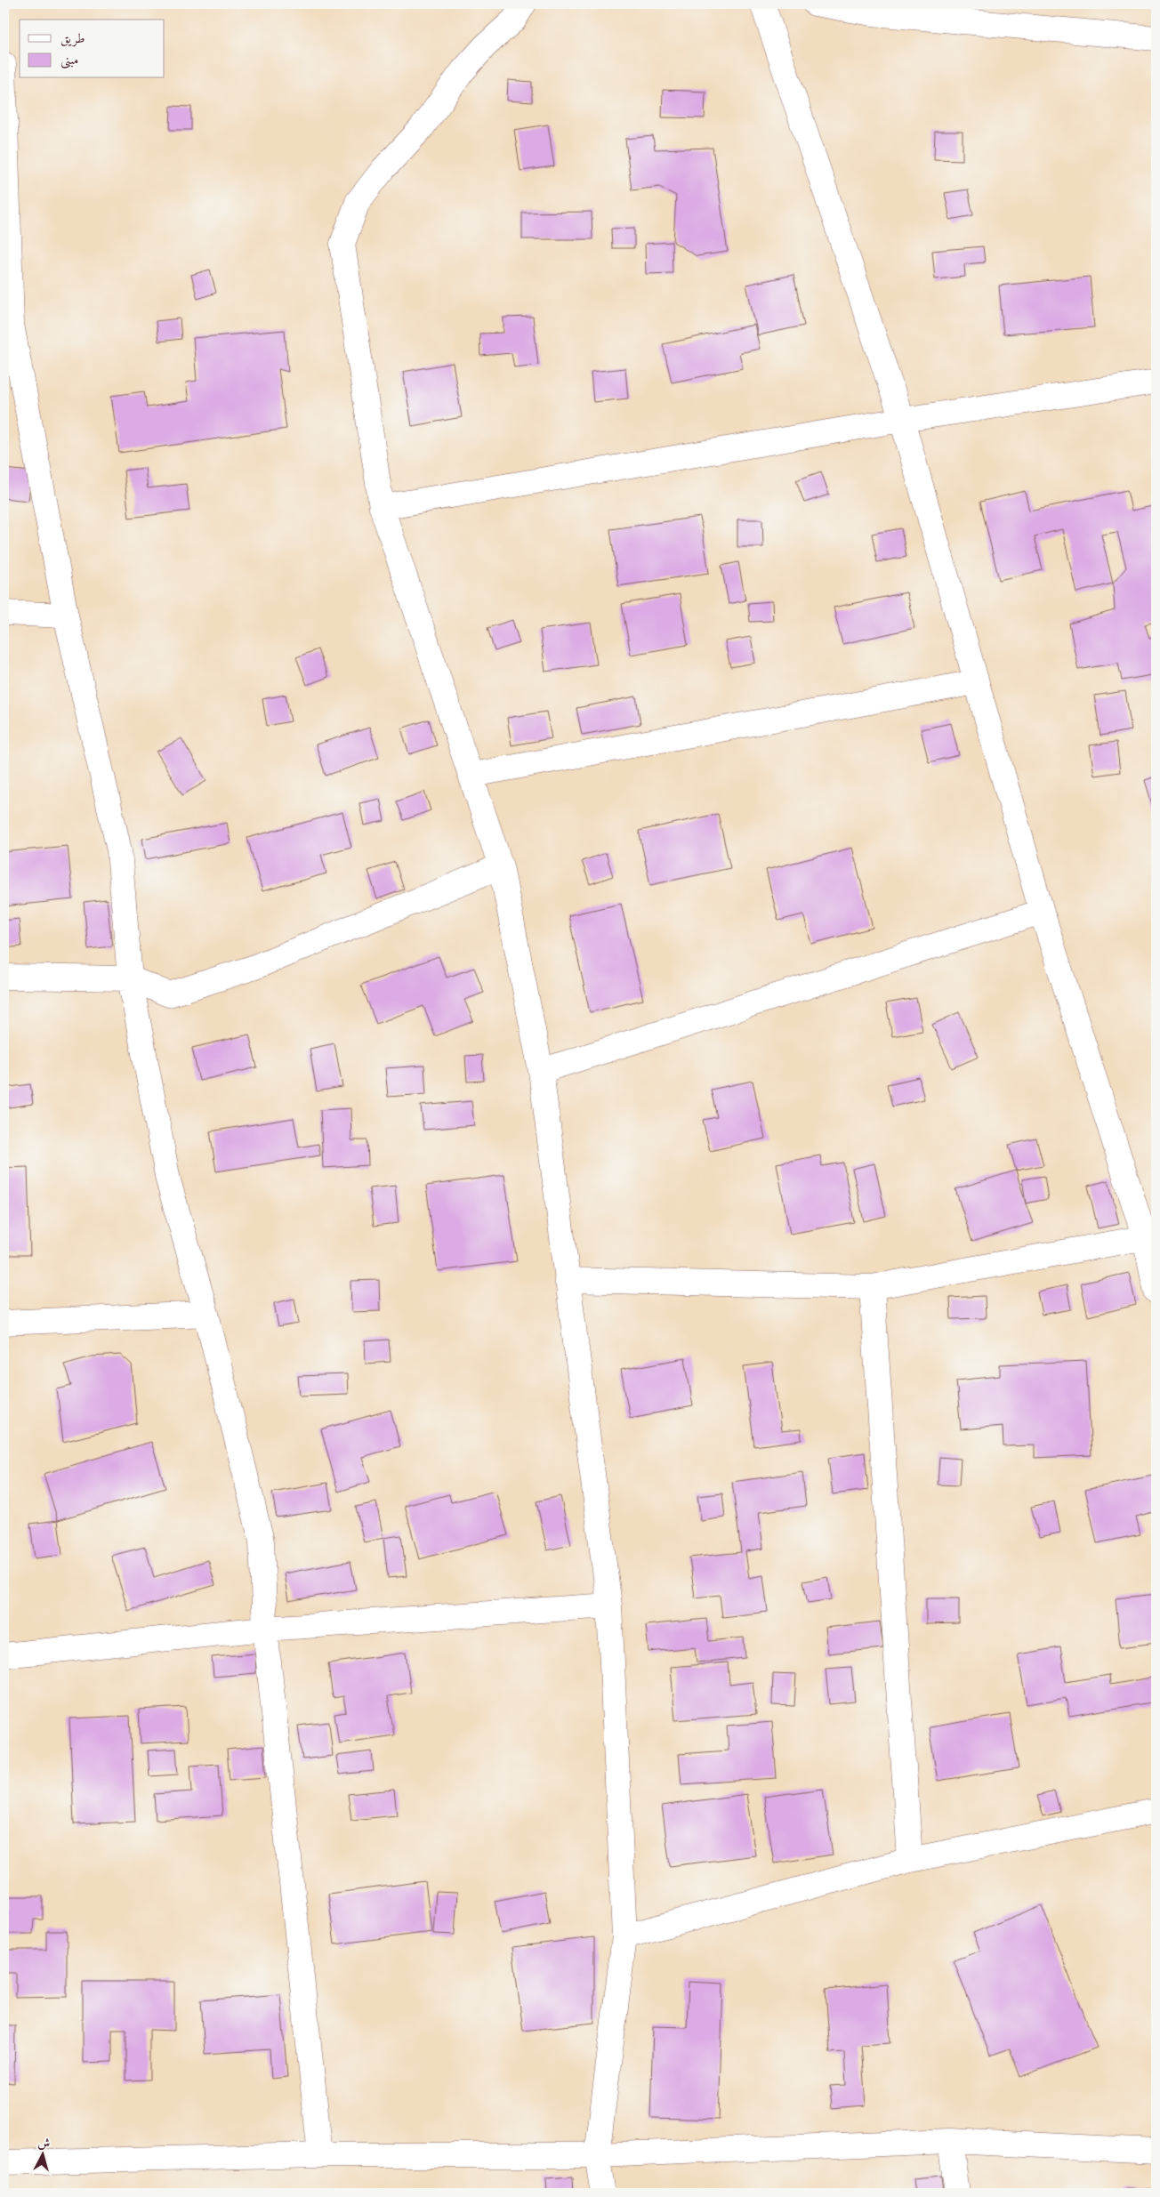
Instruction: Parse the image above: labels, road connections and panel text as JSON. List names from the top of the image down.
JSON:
{
  "legend": ["طريق", "مبنى"],
  "north": "top"
}
